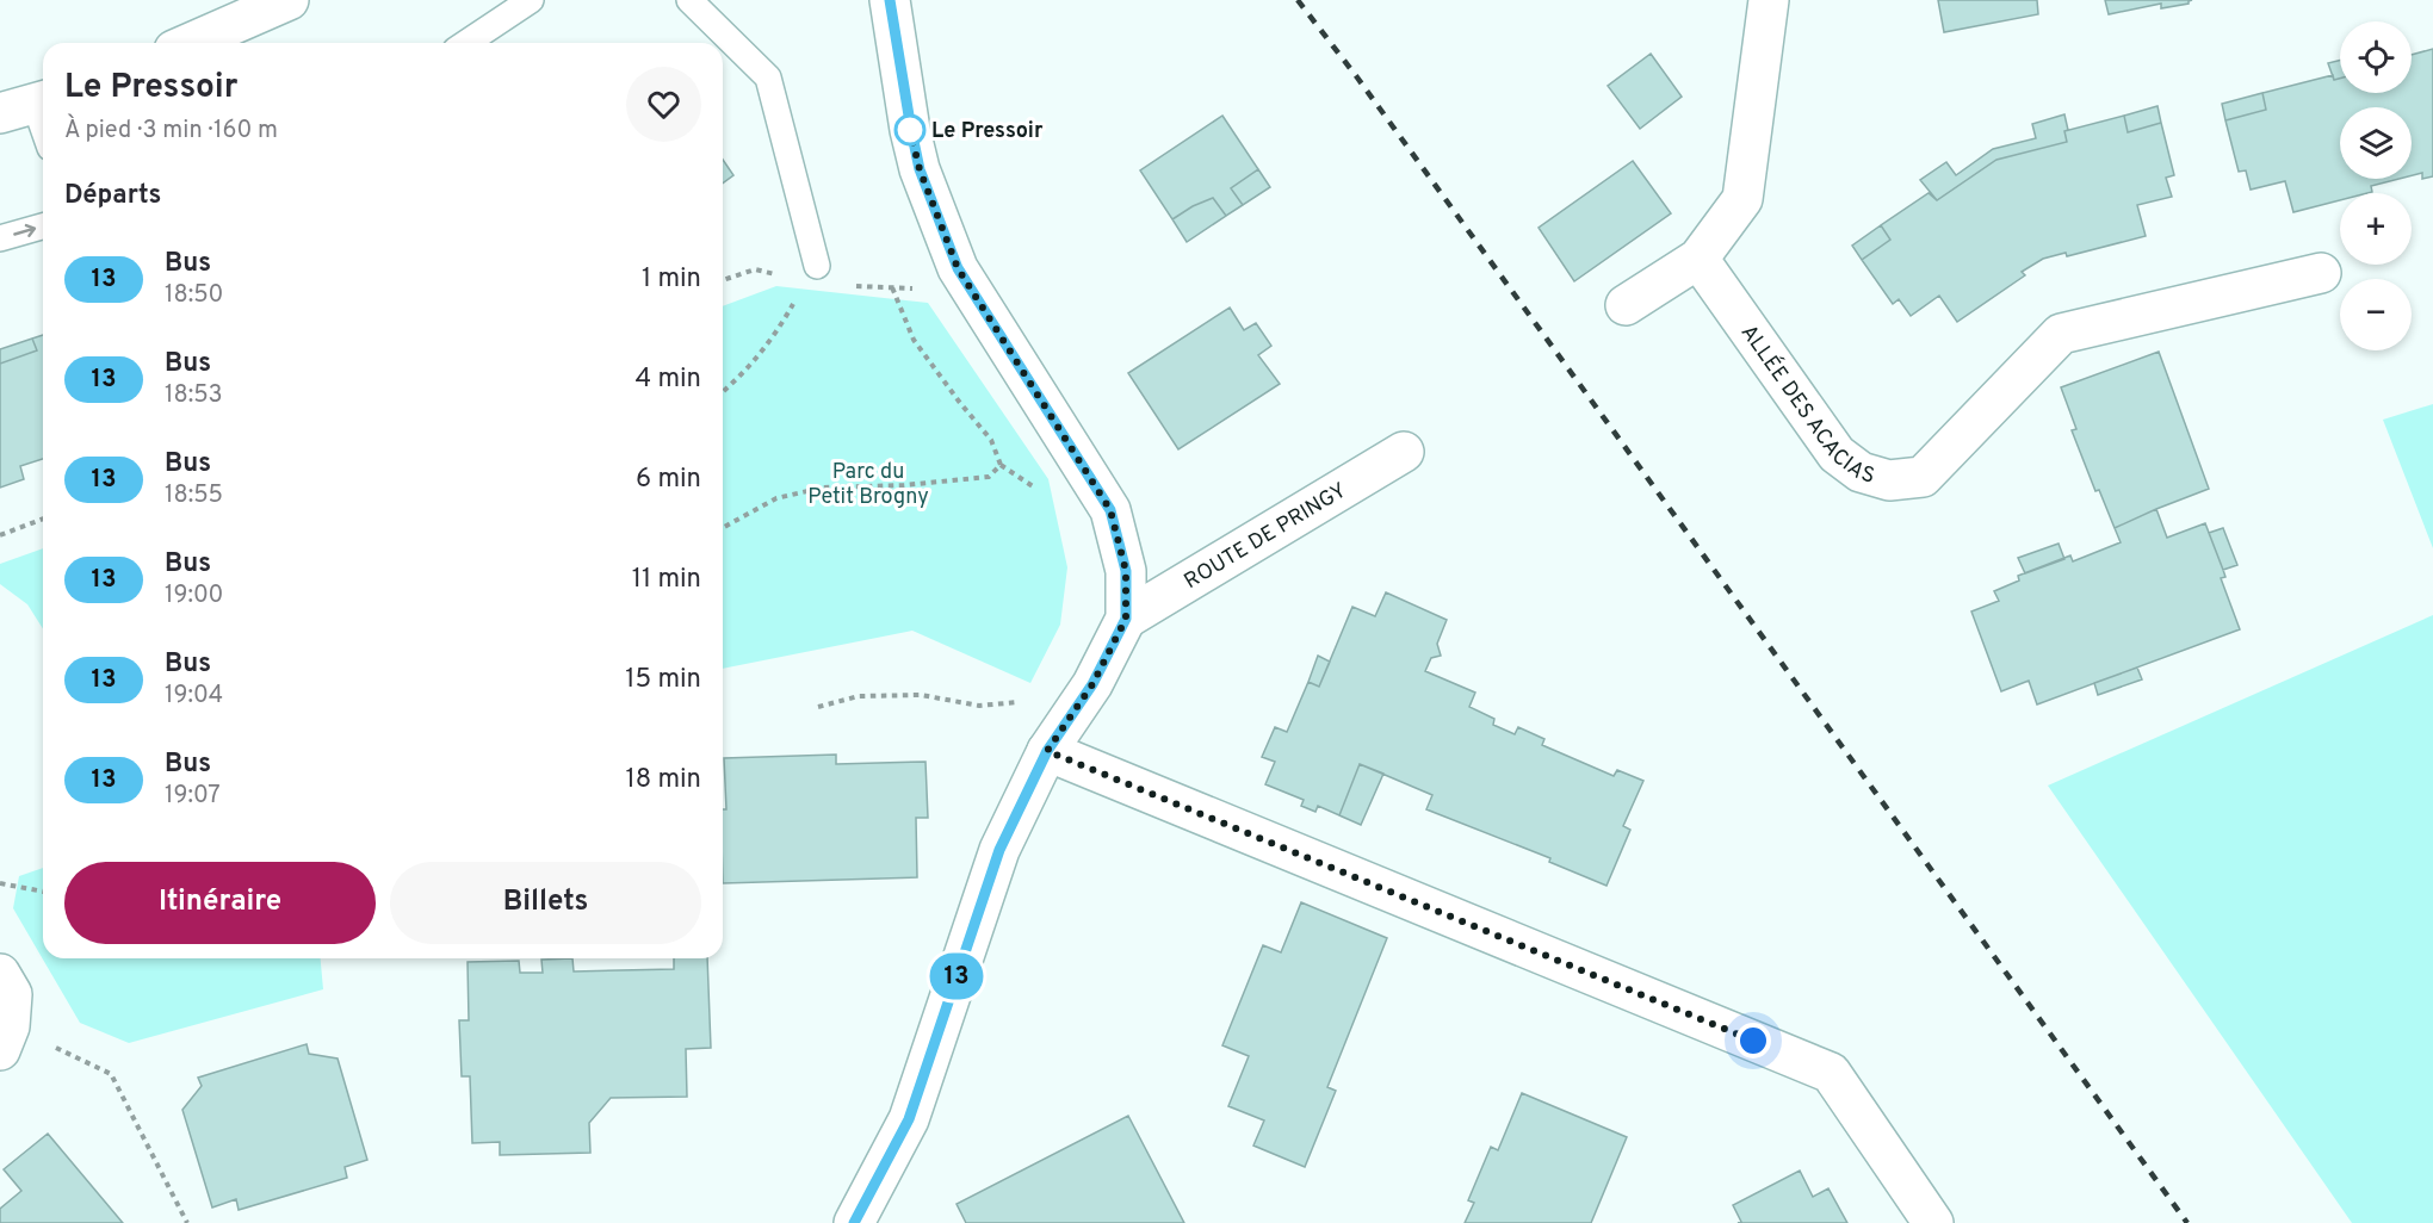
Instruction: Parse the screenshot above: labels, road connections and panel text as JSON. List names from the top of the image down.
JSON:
{
  "streets": {
    "street": ["ALLÉE DES ACACIAS", "ROUTE DE PRINGY"]
  },
  "parks": ["Parc du Petit Brogny"],
  "places": ["Le Pressoir"],
  "lines": ["bus line 13"],
  "page": {
    "on_map": "13",
    "map_buttons": ["+", "−"],
    "heading": [
      ["Le Pressoir", "À pied · 3 min · 160 m"],
      "Départs"
    ],
    "list": [
      {
        "mark": "13",
        "name": "Bus",
        "note": "18:50",
        "value": "1 min"
      },
      {
        "mark": "13",
        "name": "Bus",
        "note": "18:53",
        "value": "4 min"
      },
      {
        "mark": "13",
        "name": "Bus",
        "note": "18:55",
        "value": "6 min"
      },
      {
        "mark": "13",
        "name": "Bus",
        "note": "19:00",
        "value": "11 min"
      },
      {
        "mark": "13",
        "name": "Bus",
        "note": "19:04",
        "value": "15 min"
      },
      {
        "mark": "13",
        "name": "Bus",
        "note": "19:07",
        "value": "18 min"
      }
    ],
    "buttons": ["Itinéraire", "Billets"]
  }
}
